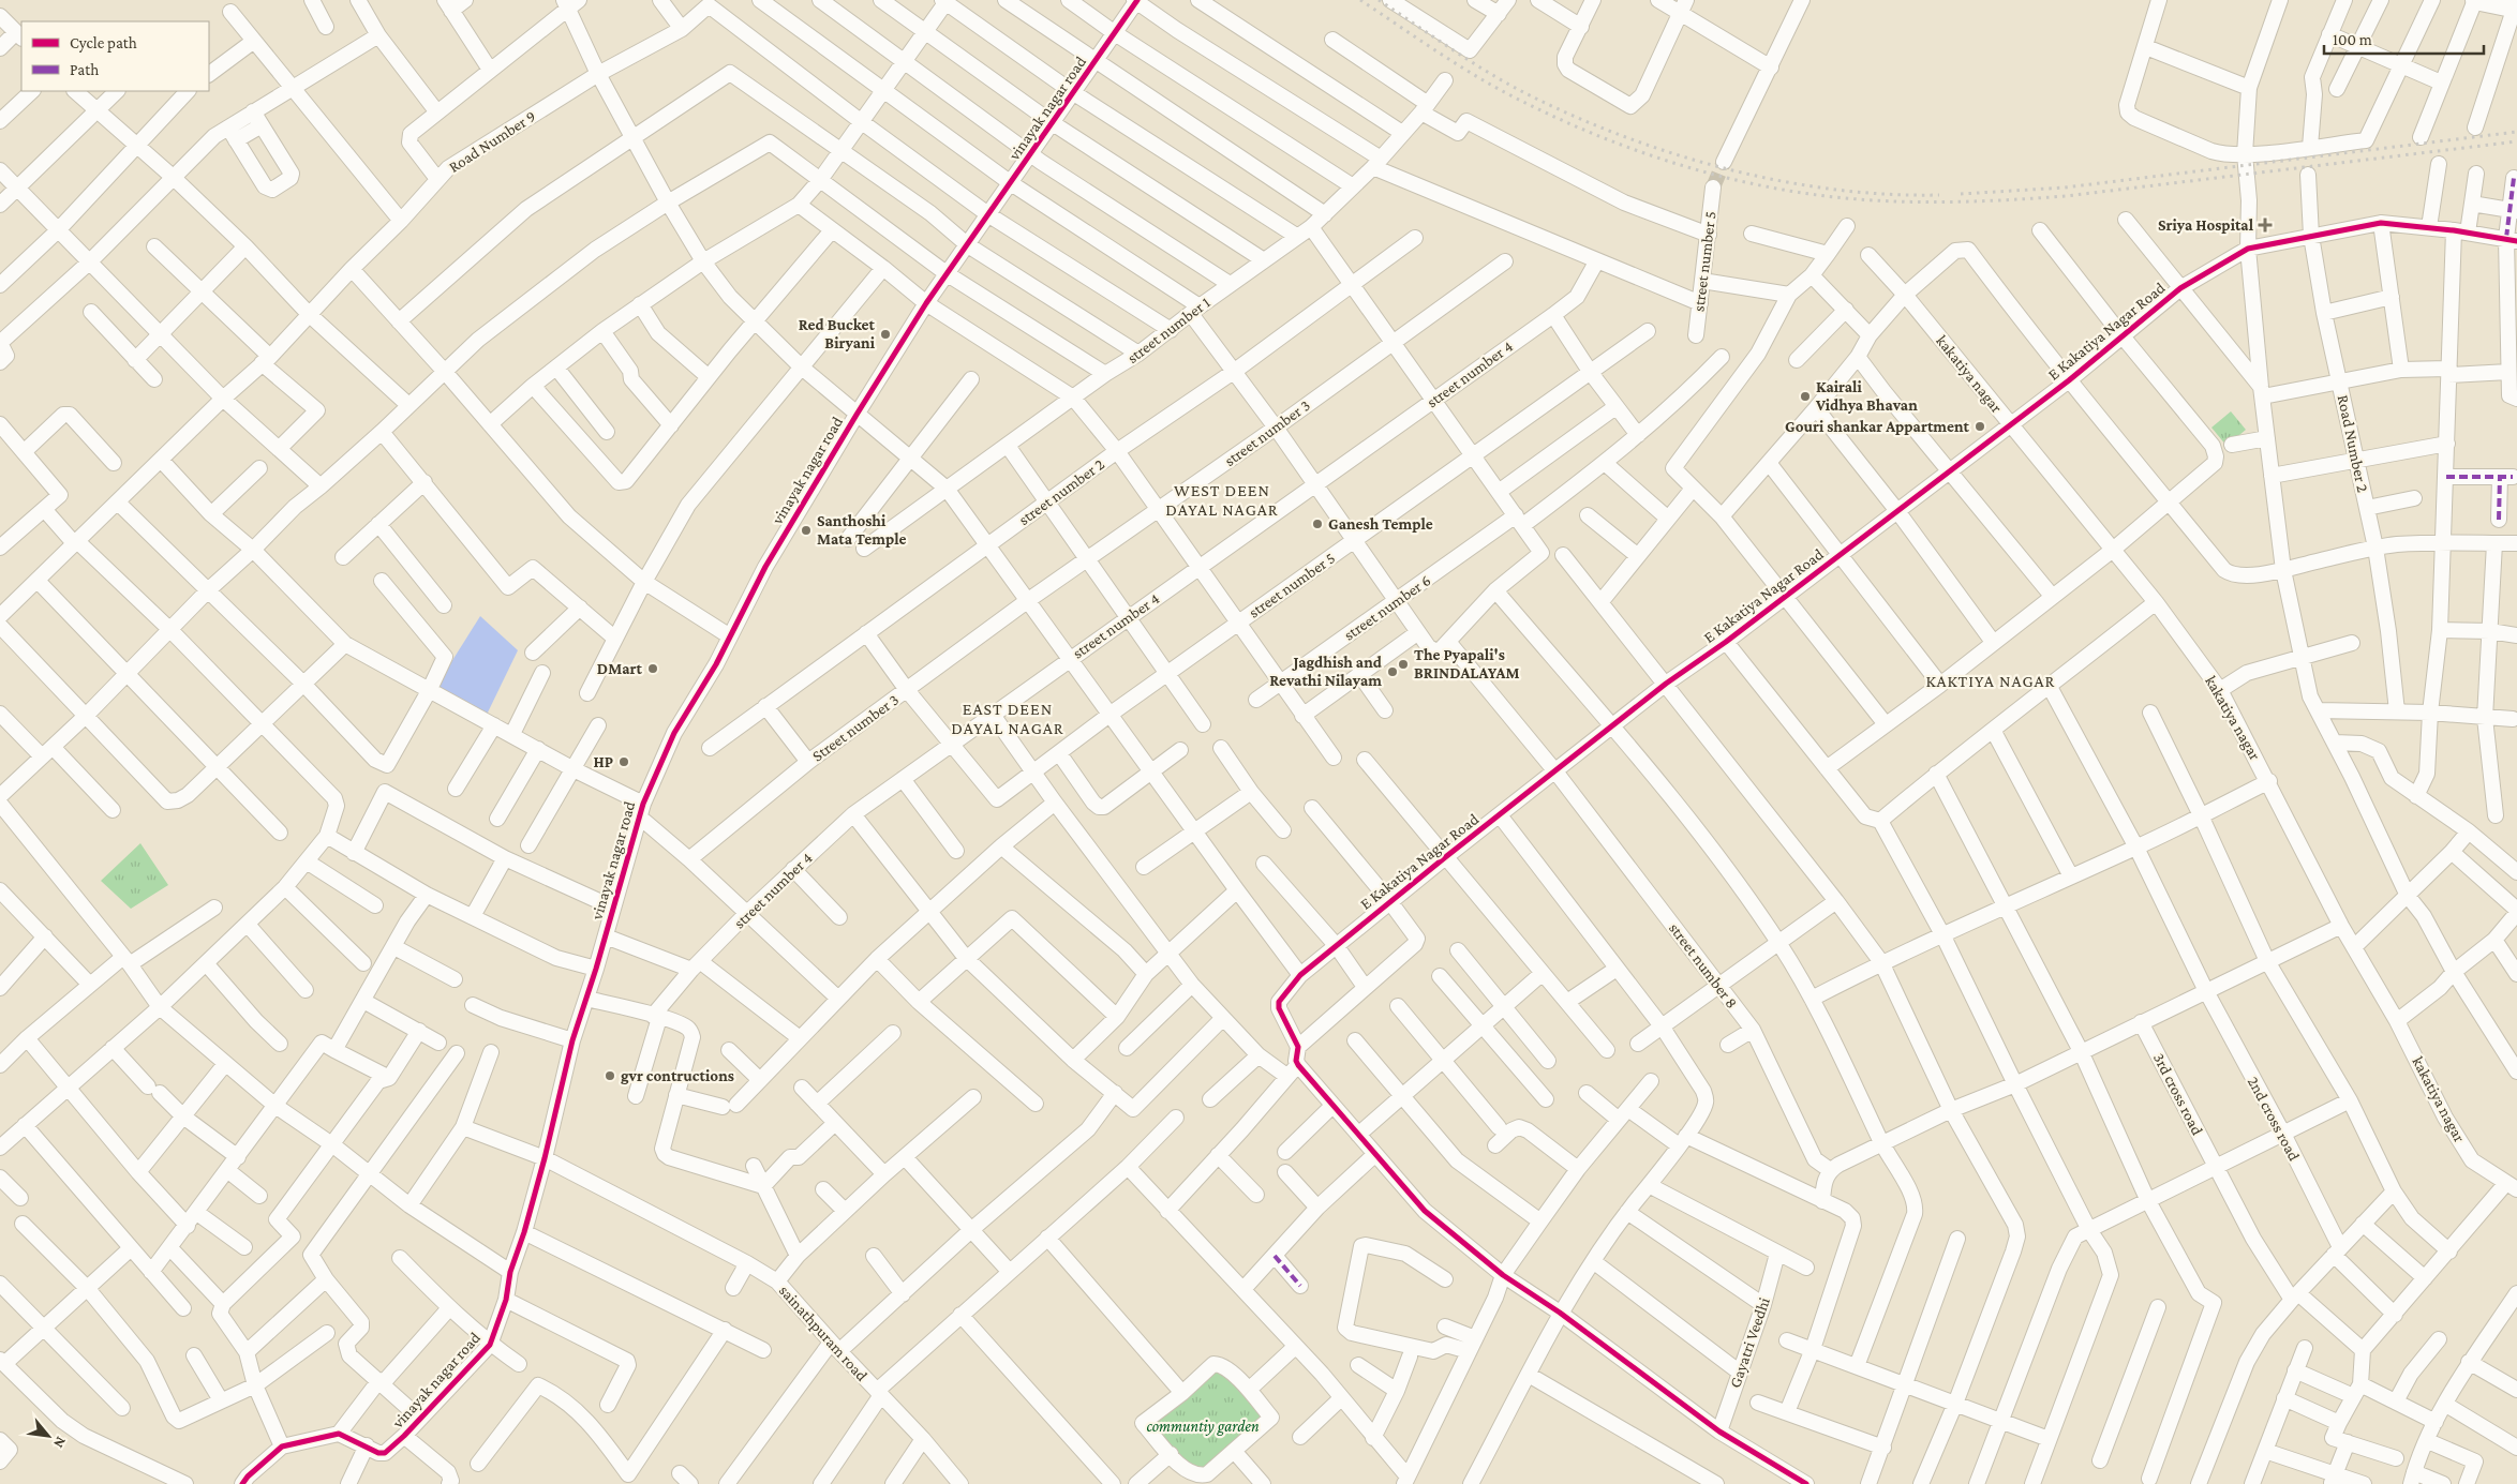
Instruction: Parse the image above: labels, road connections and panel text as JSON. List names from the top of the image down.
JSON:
{
  "streets": {
    "street": [
      "vinayak nagar road",
      "Road Number 9",
      "street number 5",
      "street number 1",
      "E Kakatiya Nagar Road",
      "street number 4",
      "kakatiya nagar",
      "street number 3",
      "Road Number 2",
      "street number 2",
      "street number 6",
      "Street number 3",
      "street number 8",
      "3rd cross road",
      "2nd cross road",
      "sainathpuram road",
      "Gayatri Veedhi"
    ]
  },
  "crossings": [
    ["vinayak nagar road", "sainathpuram road"],
    ["street number 5", "street number 4"],
    ["E Kakatiya Nagar Road", "kakatiya nagar"],
    ["E Kakatiya Nagar Road", "Road Number 2"],
    ["E Kakatiya Nagar Road", "street number 8"],
    ["street number 3", "Street number 3"]
  ],
  "districts": ["WEST DEEN DAYAL NAGAR", "KAKTIYA NAGAR", "EAST DEEN DAYAL NAGAR"],
  "parks": ["communtiy garden"],
  "places": {
    "health": ["Sriya Hospital"],
    "other": [
      "Red Bucket Biryani",
      "Kairali Vidhya Bhavan",
      "Gouri shankar Appartment",
      "Ganesh Temple",
      "Santhoshi Mata Temple",
      "The Pyapali's BRINDALAYAM",
      "DMart",
      "Jagdhish and Revathi Nilayam",
      "HP",
      "gvr contructions"
    ]
  },
  "legend": ["Cycle path", "Path"],
  "scale_bar": "100 m",
  "north": "bottom right"
}
